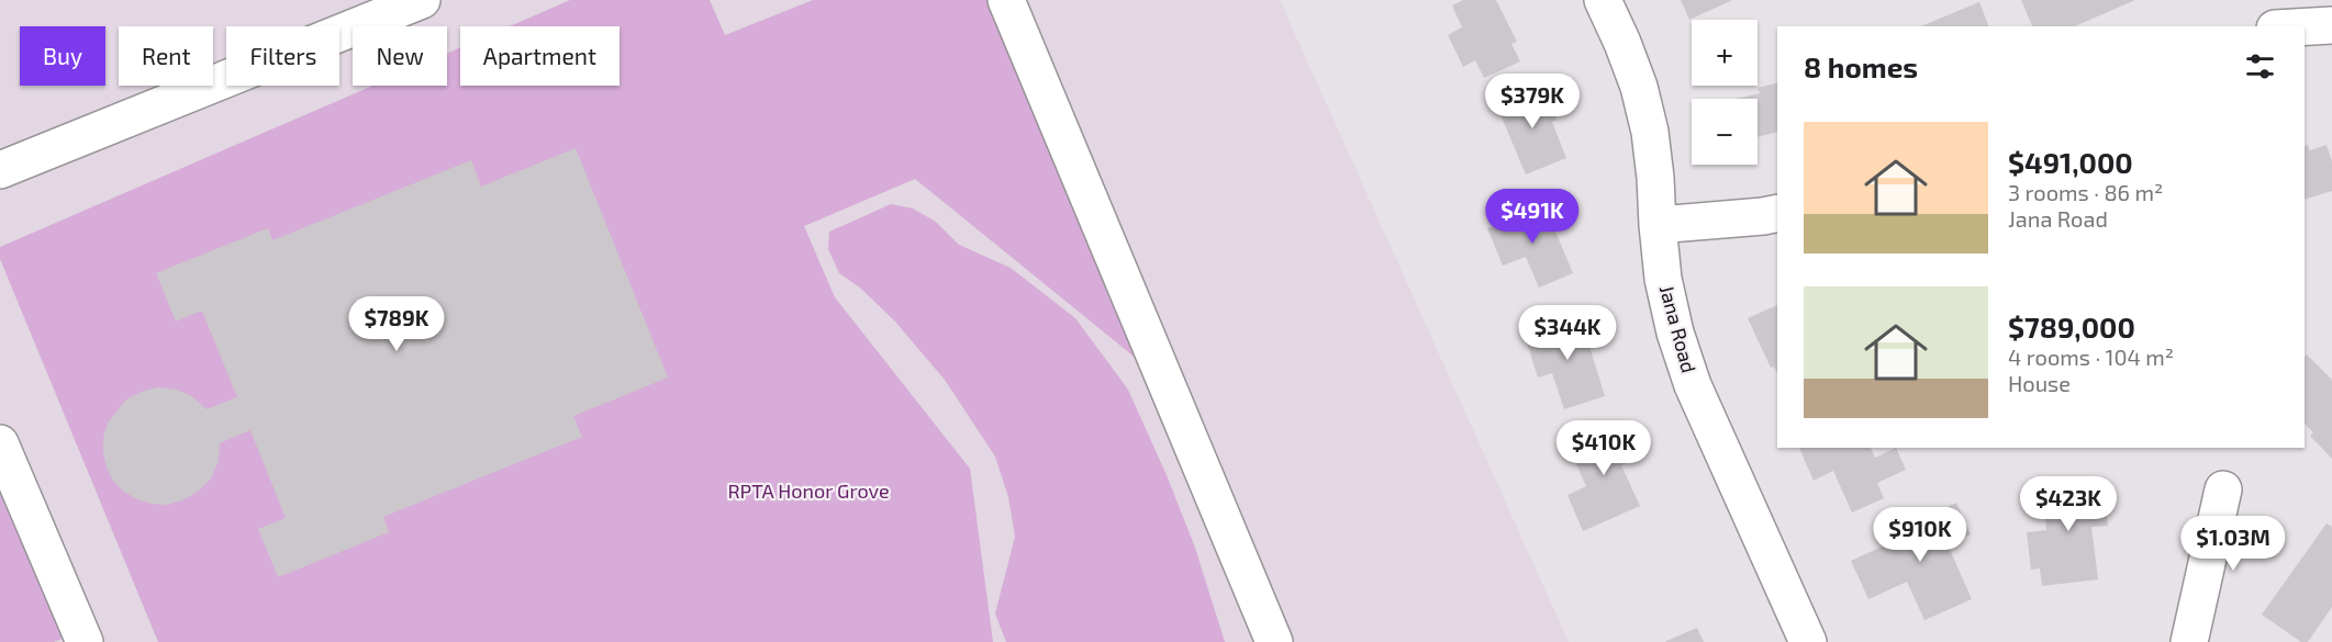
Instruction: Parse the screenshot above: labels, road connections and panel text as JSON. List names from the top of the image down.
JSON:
{
  "streets": {
    "street": ["Jana Road"]
  },
  "parks": ["RPTA Honor Grove"],
  "page": {
    "map_buttons": ["+", "−"],
    "chip": [
      "Buy",
      "Rent",
      "Filters",
      "New",
      "Apartment"
    ],
    "heading": "8 homes",
    "price": [
      "$379K",
      "$491K",
      "$789K",
      "$344K",
      "$410K",
      "$423K",
      "$910K",
      "$1.03M"
    ],
    "list": [
      {
        "name": "$491,000",
        "note": "3 rooms · 86 m² · Jana Road"
      },
      {
        "name": "$789,000",
        "note": "4 rooms · 104 m² · House"
      }
    ]
  }
}
